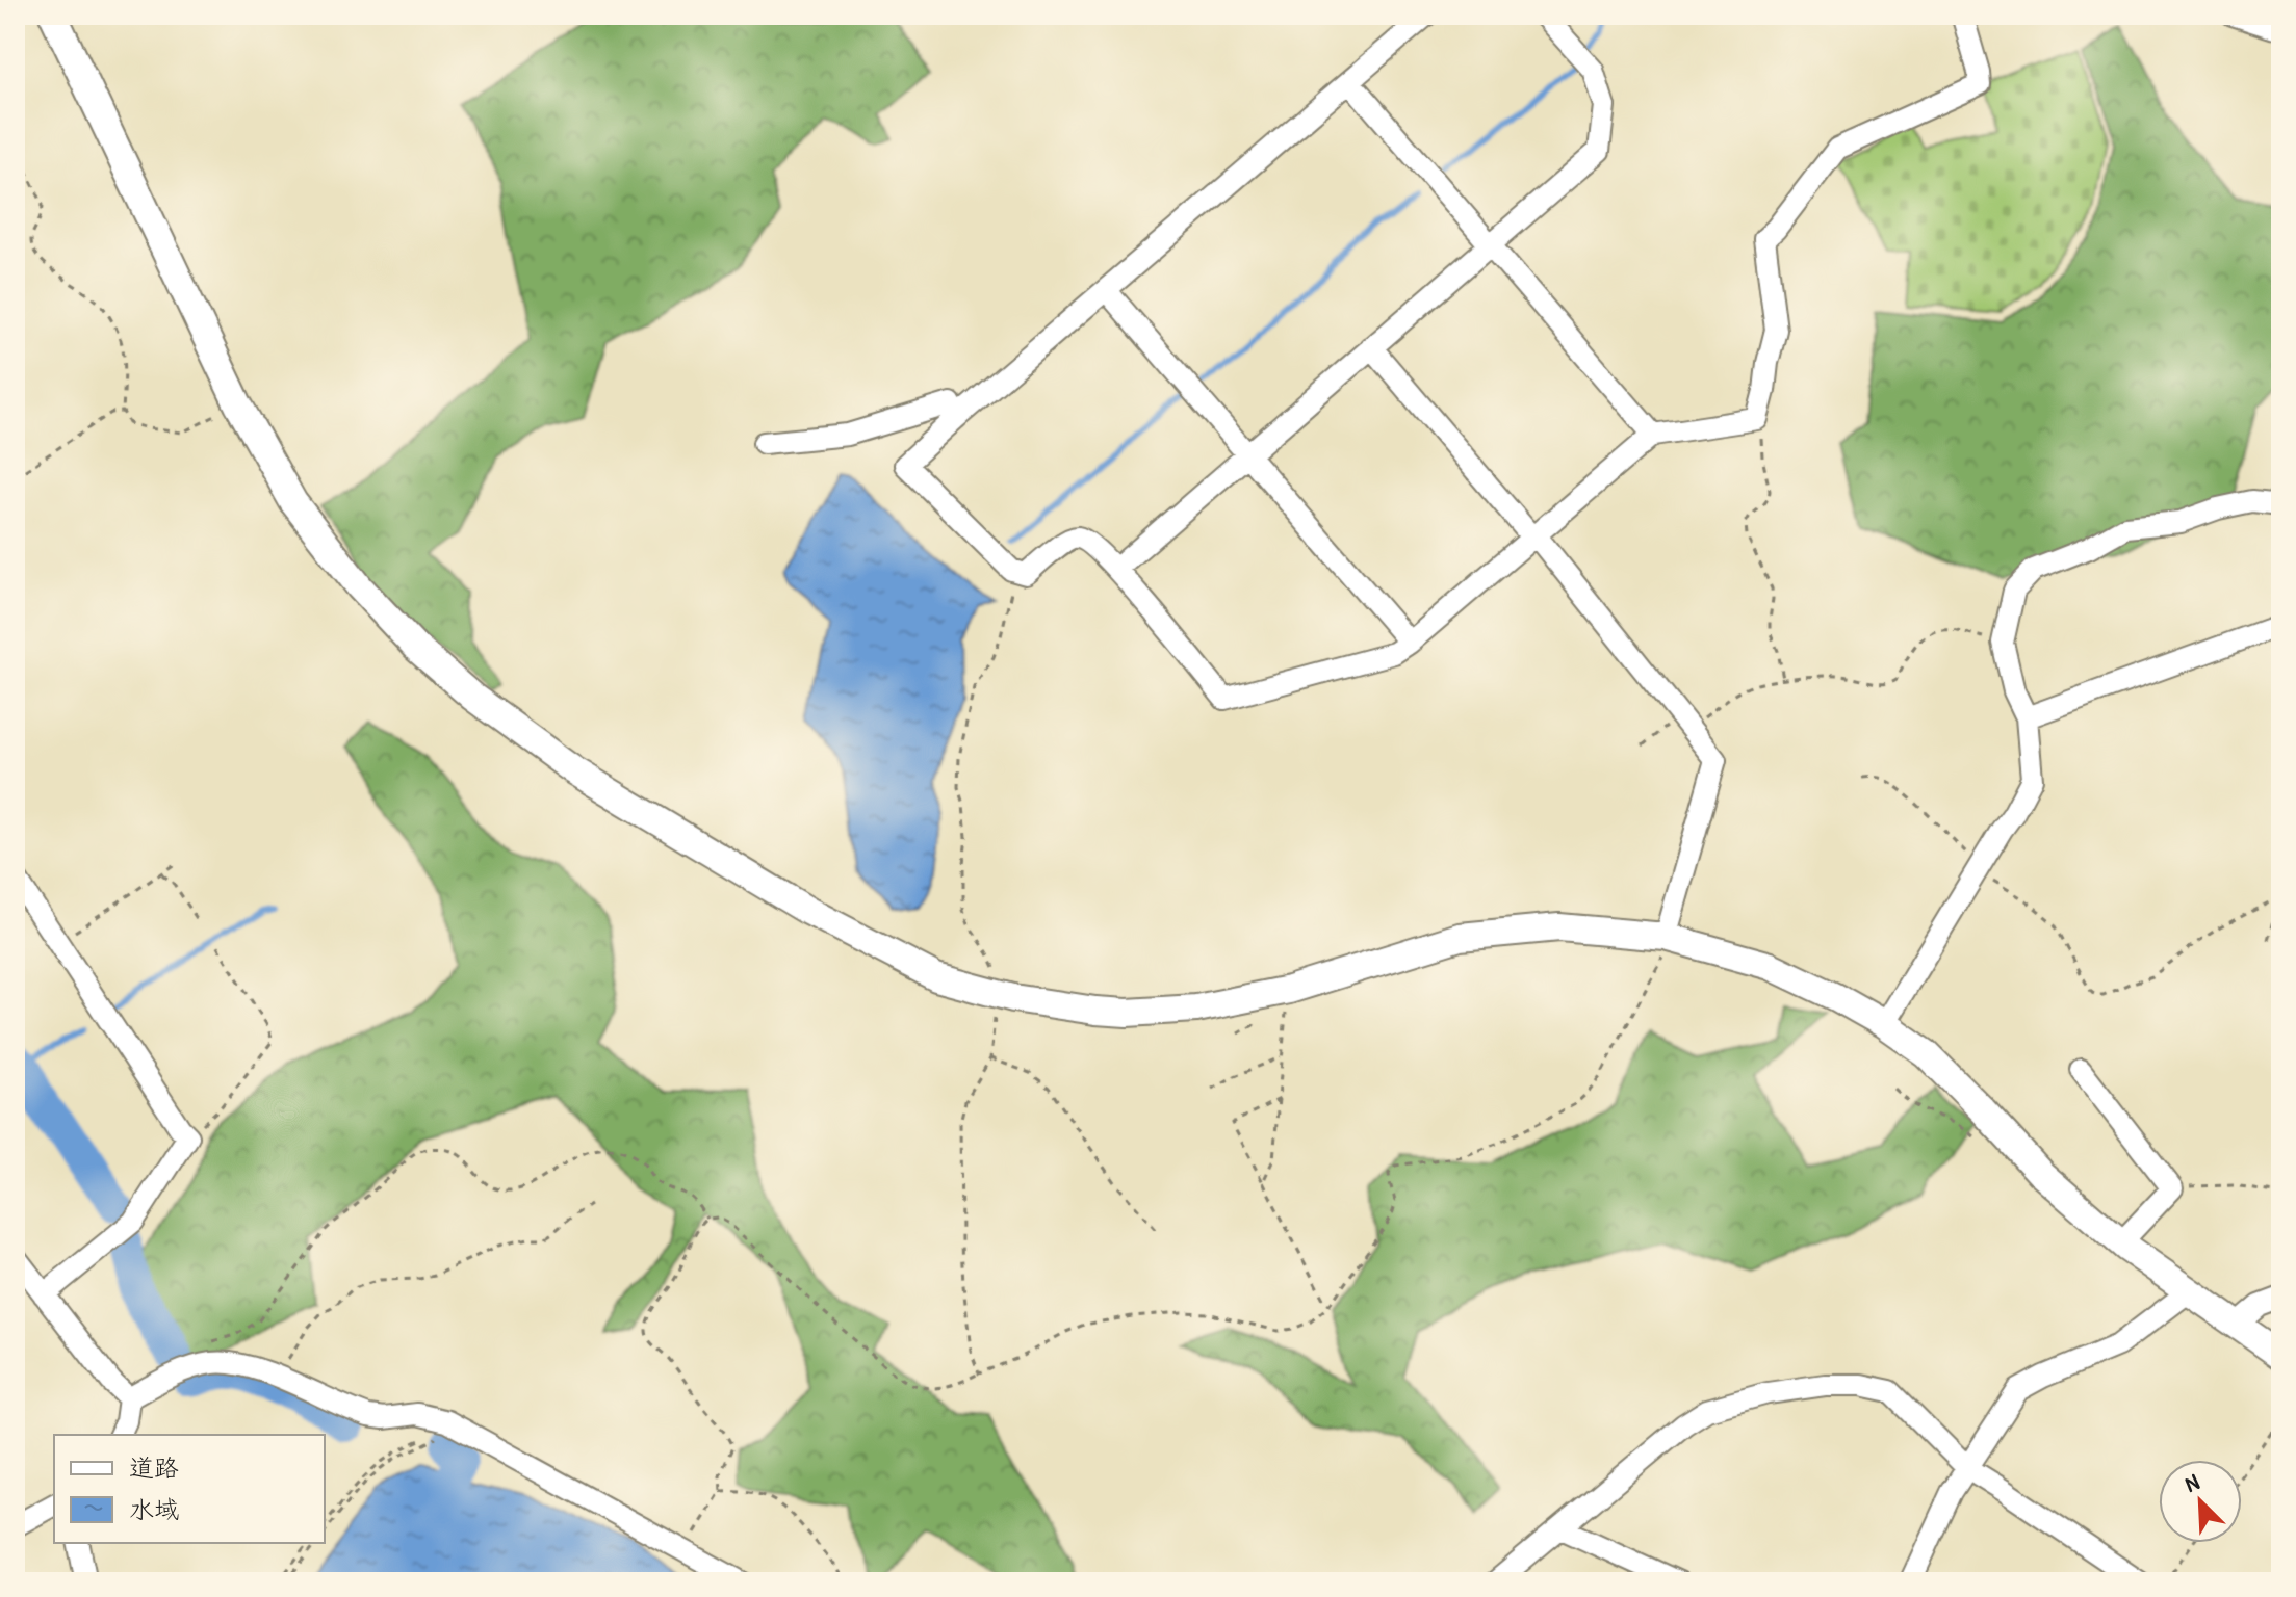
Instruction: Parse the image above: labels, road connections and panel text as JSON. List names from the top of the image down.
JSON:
{
  "legend": ["道路", "水域"],
  "north": "top left"
}
